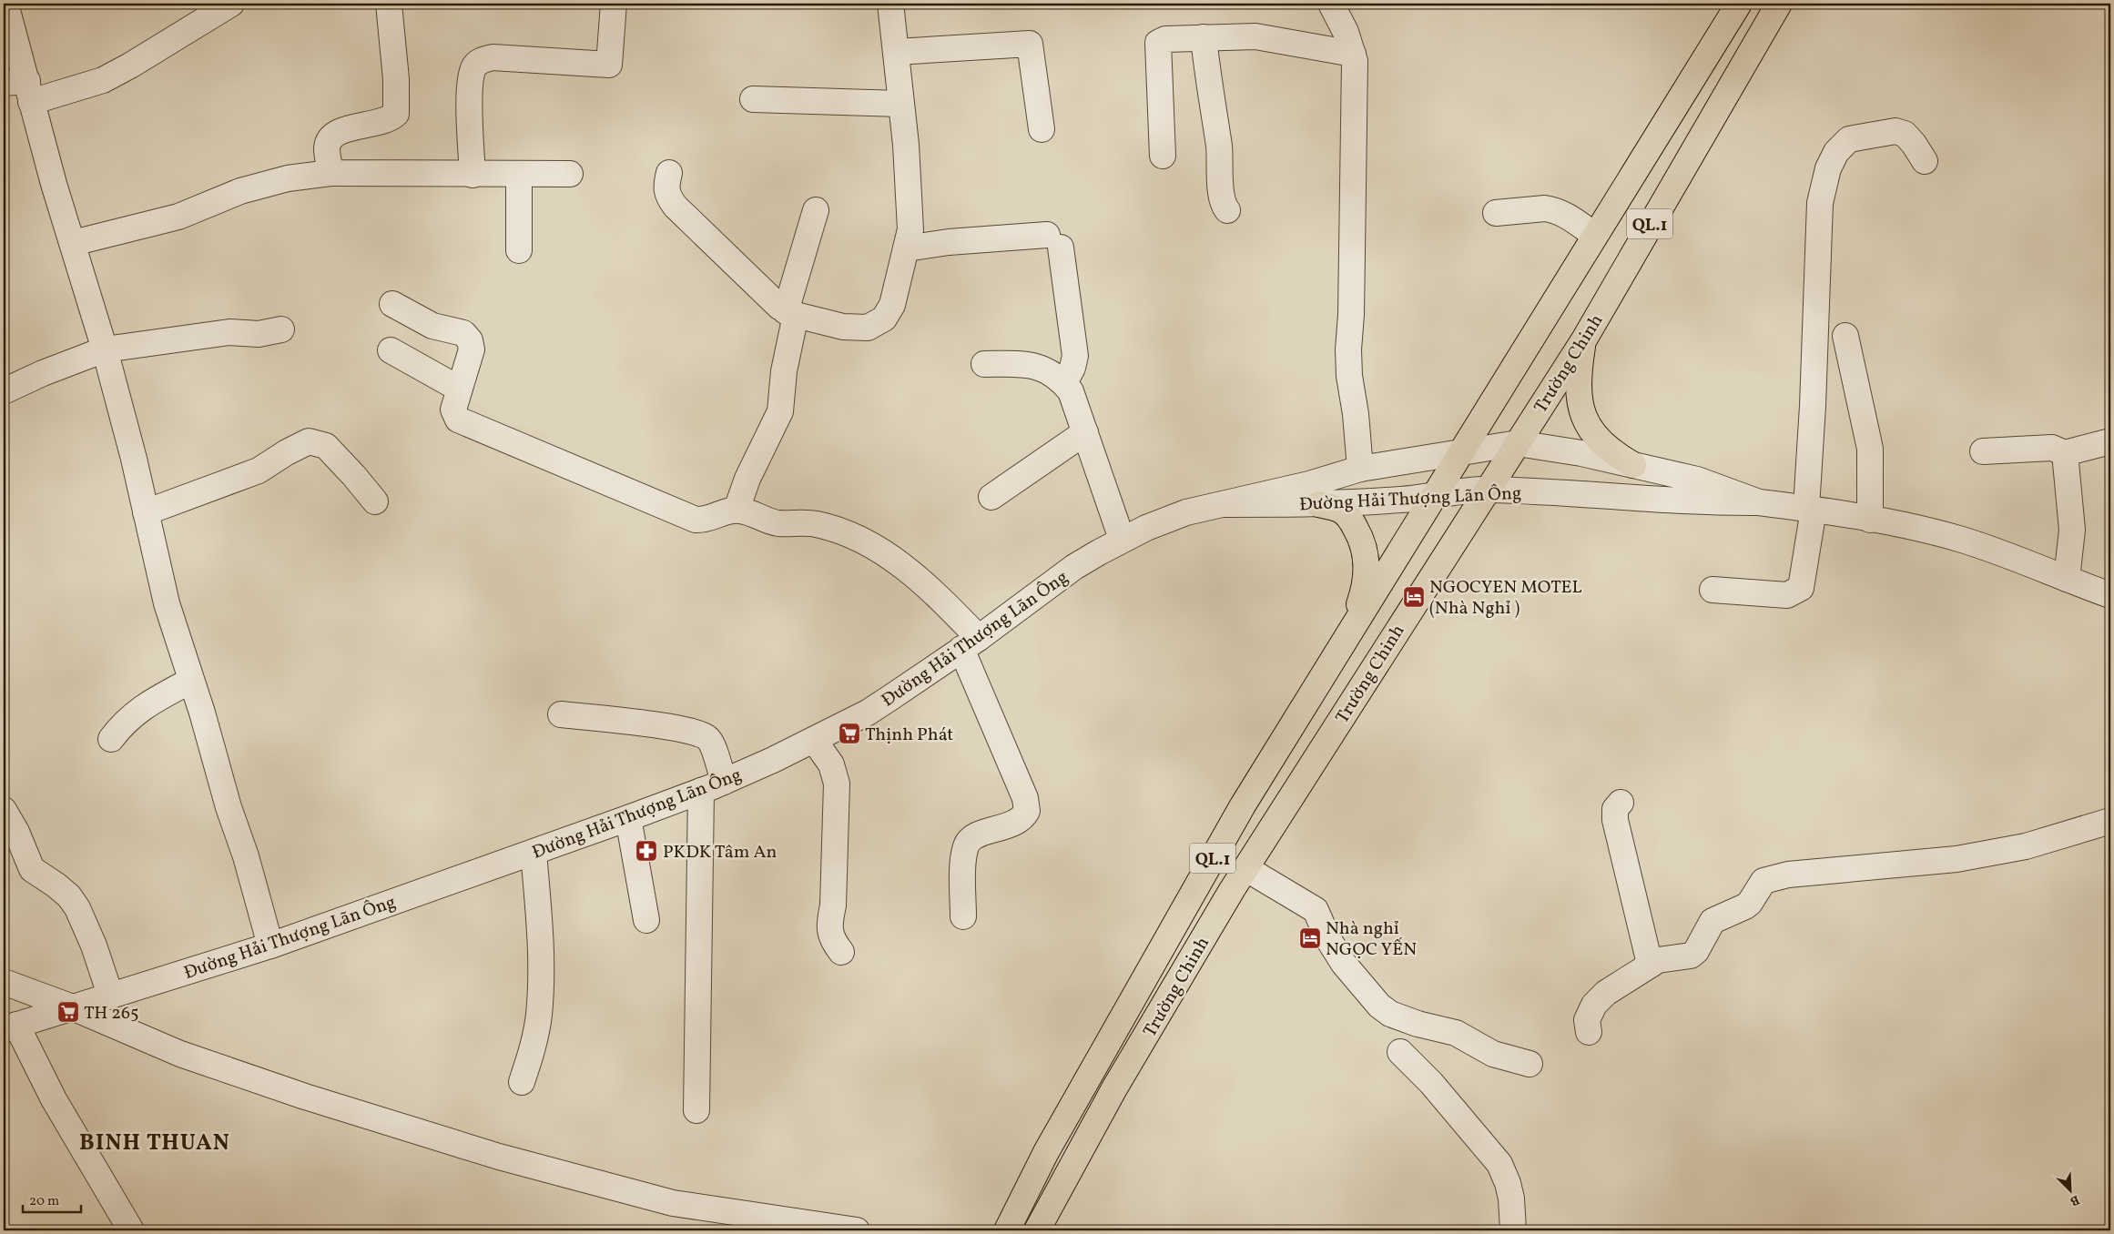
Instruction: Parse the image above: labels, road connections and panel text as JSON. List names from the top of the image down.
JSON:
{
  "streets": {
    "highway": ["QL.1", "Trường Chinh"],
    "street": ["Đường Hải Thượng Lãn Ông"]
  },
  "crossings": [
    ["Trường Chinh", "Đường Hải Thượng Lãn Ông"]
  ],
  "districts": ["BINH THUAN"],
  "places": {
    "hotel": ["NGOCYEN MOTEL (Nhà Nghỉ )", "Nhà nghỉ NGỌC YẾN"],
    "supermarket": ["Thịnh Phát", "TH 265"],
    "pharmacy": ["PKDK Tâm An"]
  },
  "scale_bar": "20 m",
  "north": "bottom right"
}
